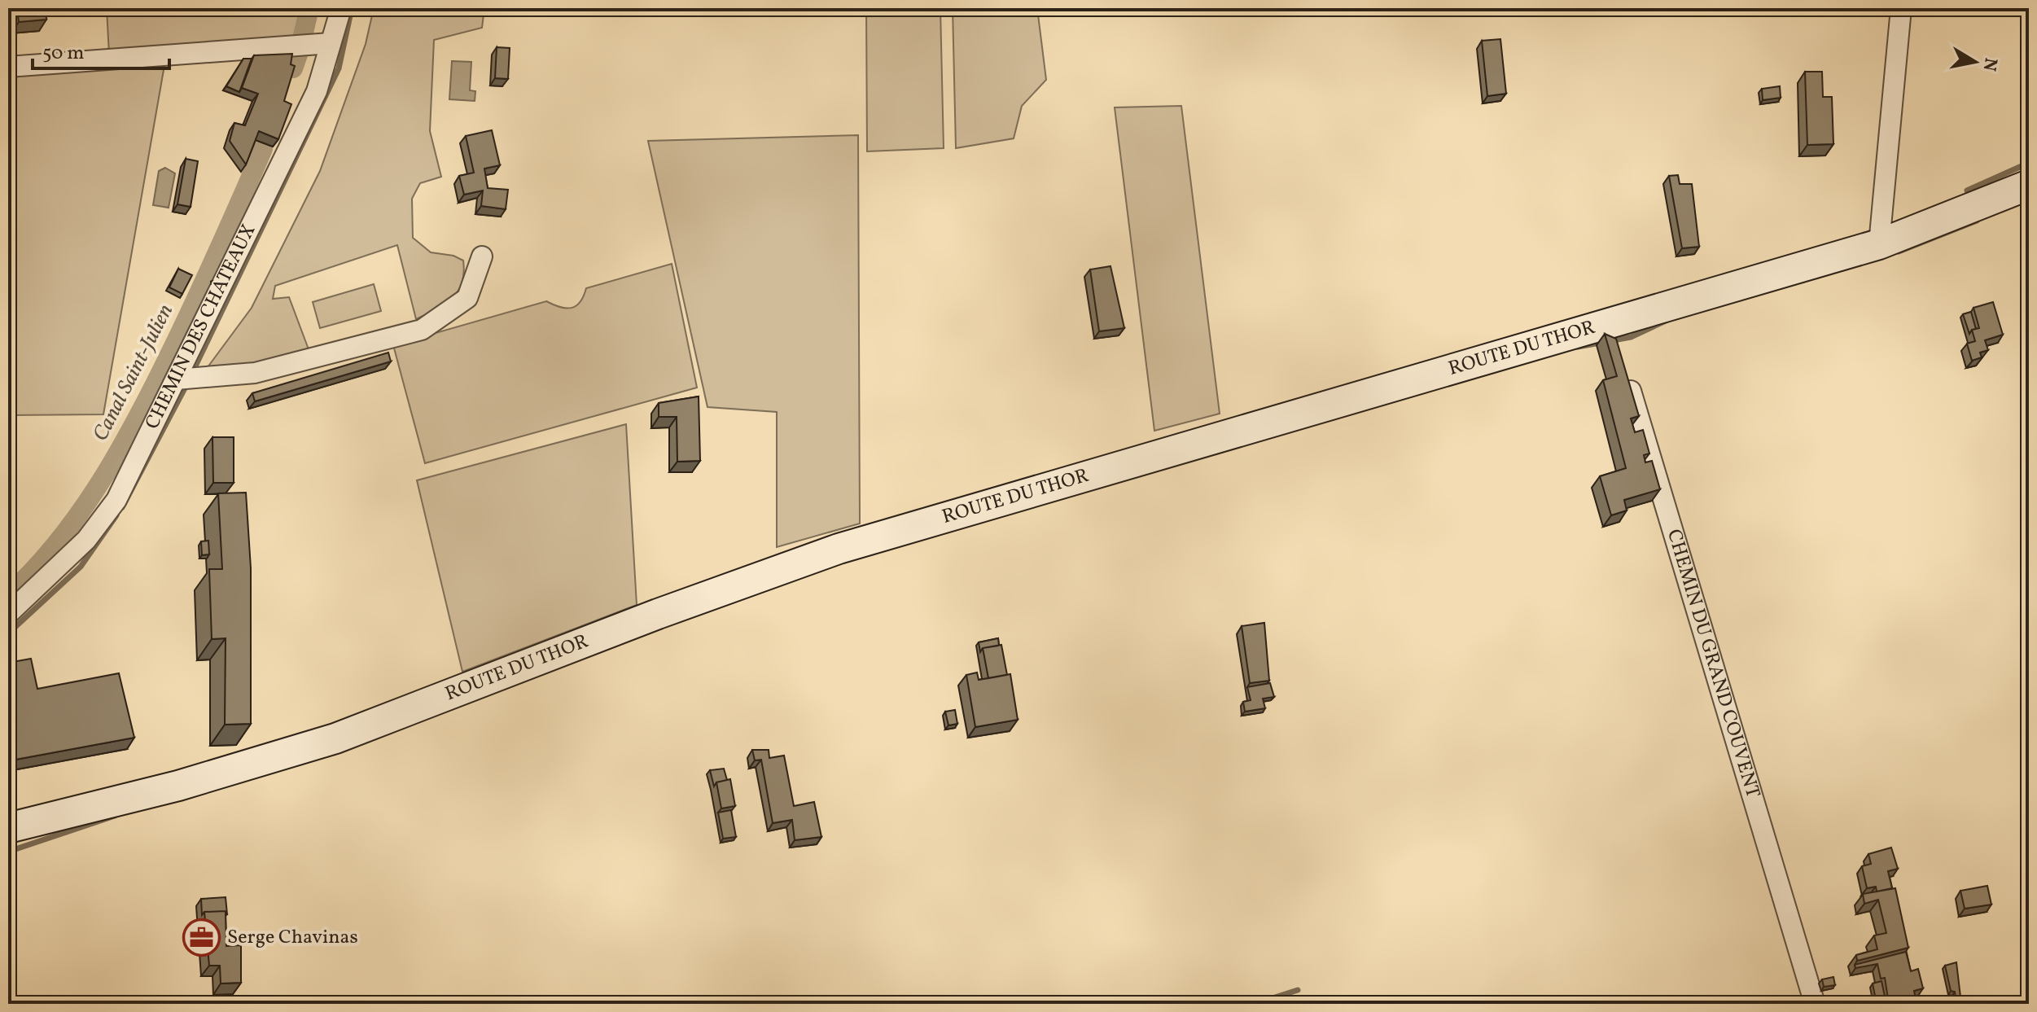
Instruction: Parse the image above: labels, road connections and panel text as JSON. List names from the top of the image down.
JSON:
{
  "streets": {
    "street": ["CHEMIN DES CHÂTEAUX", "ROUTE DU THOR", "CHEMIN DU GRAND COUVENT"]
  },
  "water": ["Canal Saint-Julien"],
  "places": {
    "office": ["Serge Chavinas"]
  },
  "scale_bar": "50 m",
  "north": "right"
}
